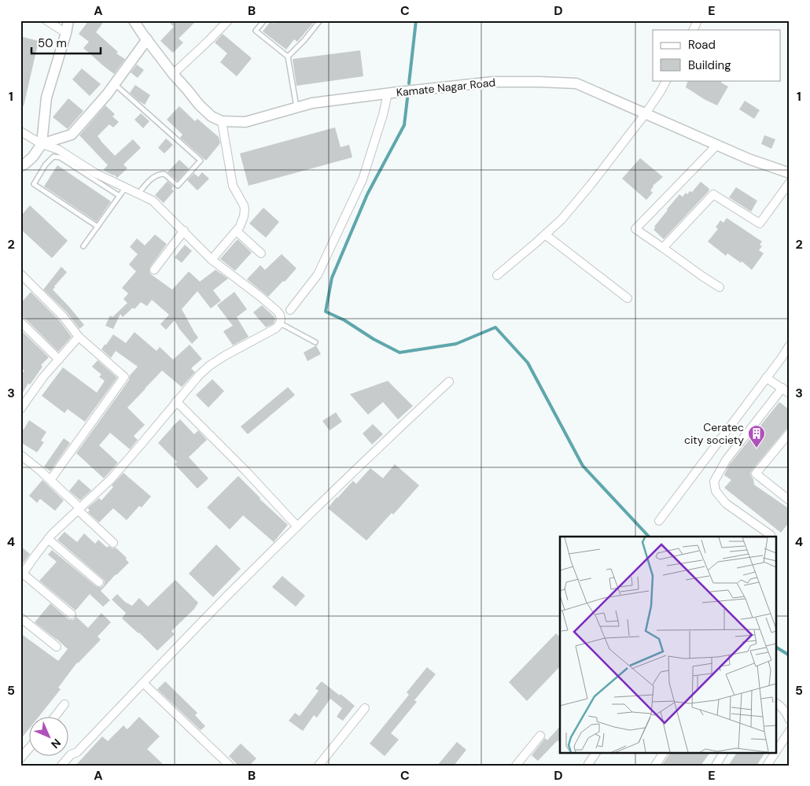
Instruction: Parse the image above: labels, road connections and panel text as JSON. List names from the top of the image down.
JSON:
{
  "streets": {
    "street": ["Kamate Nagar Road"]
  },
  "places": {
    "building": ["Ceratec city society"]
  },
  "legend": ["Road", "Building"],
  "scale_bar": "50 m",
  "north": "bottom right",
  "grid": {
    "columns": [
      "A",
      "B",
      "C",
      "D",
      "E"
    ],
    "rows": [
      "1",
      "2",
      "3",
      "4",
      "5"
    ]
  }
}
